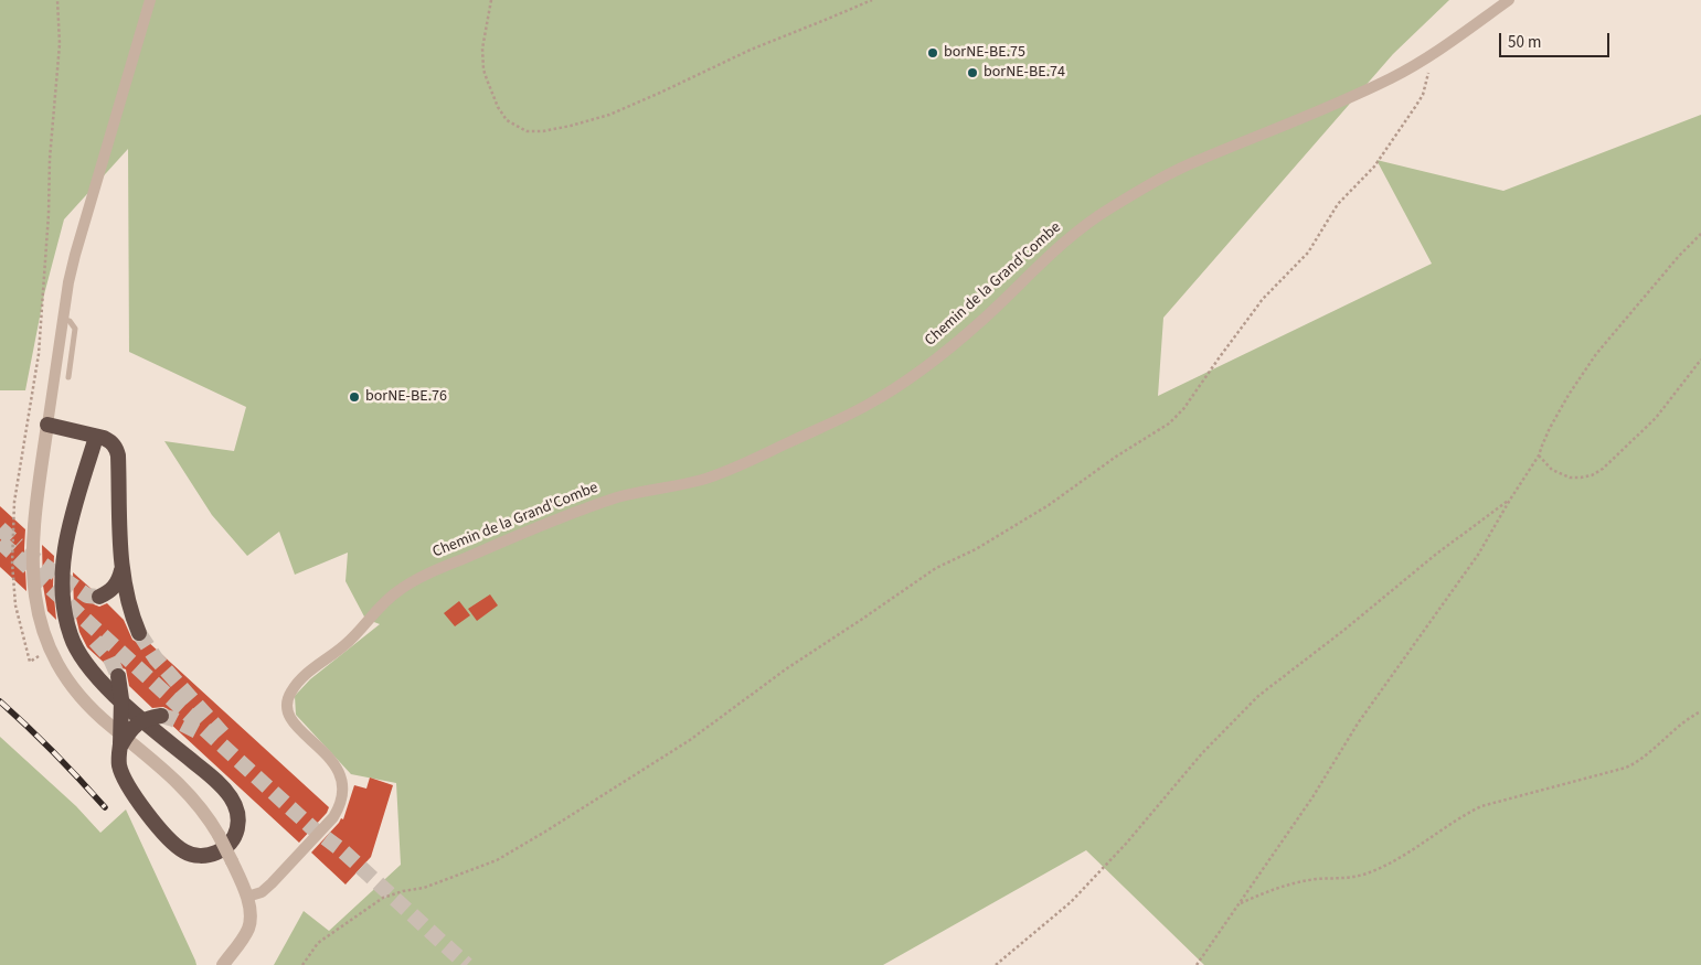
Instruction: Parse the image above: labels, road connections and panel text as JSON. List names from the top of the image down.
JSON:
{
  "streets": {
    "street": ["Chemin de la Grand'Combe"]
  },
  "places": ["borNE-BE.75", "borNE-BE.74", "borNE-BE.76"],
  "scale_bar": "50 m"
}
